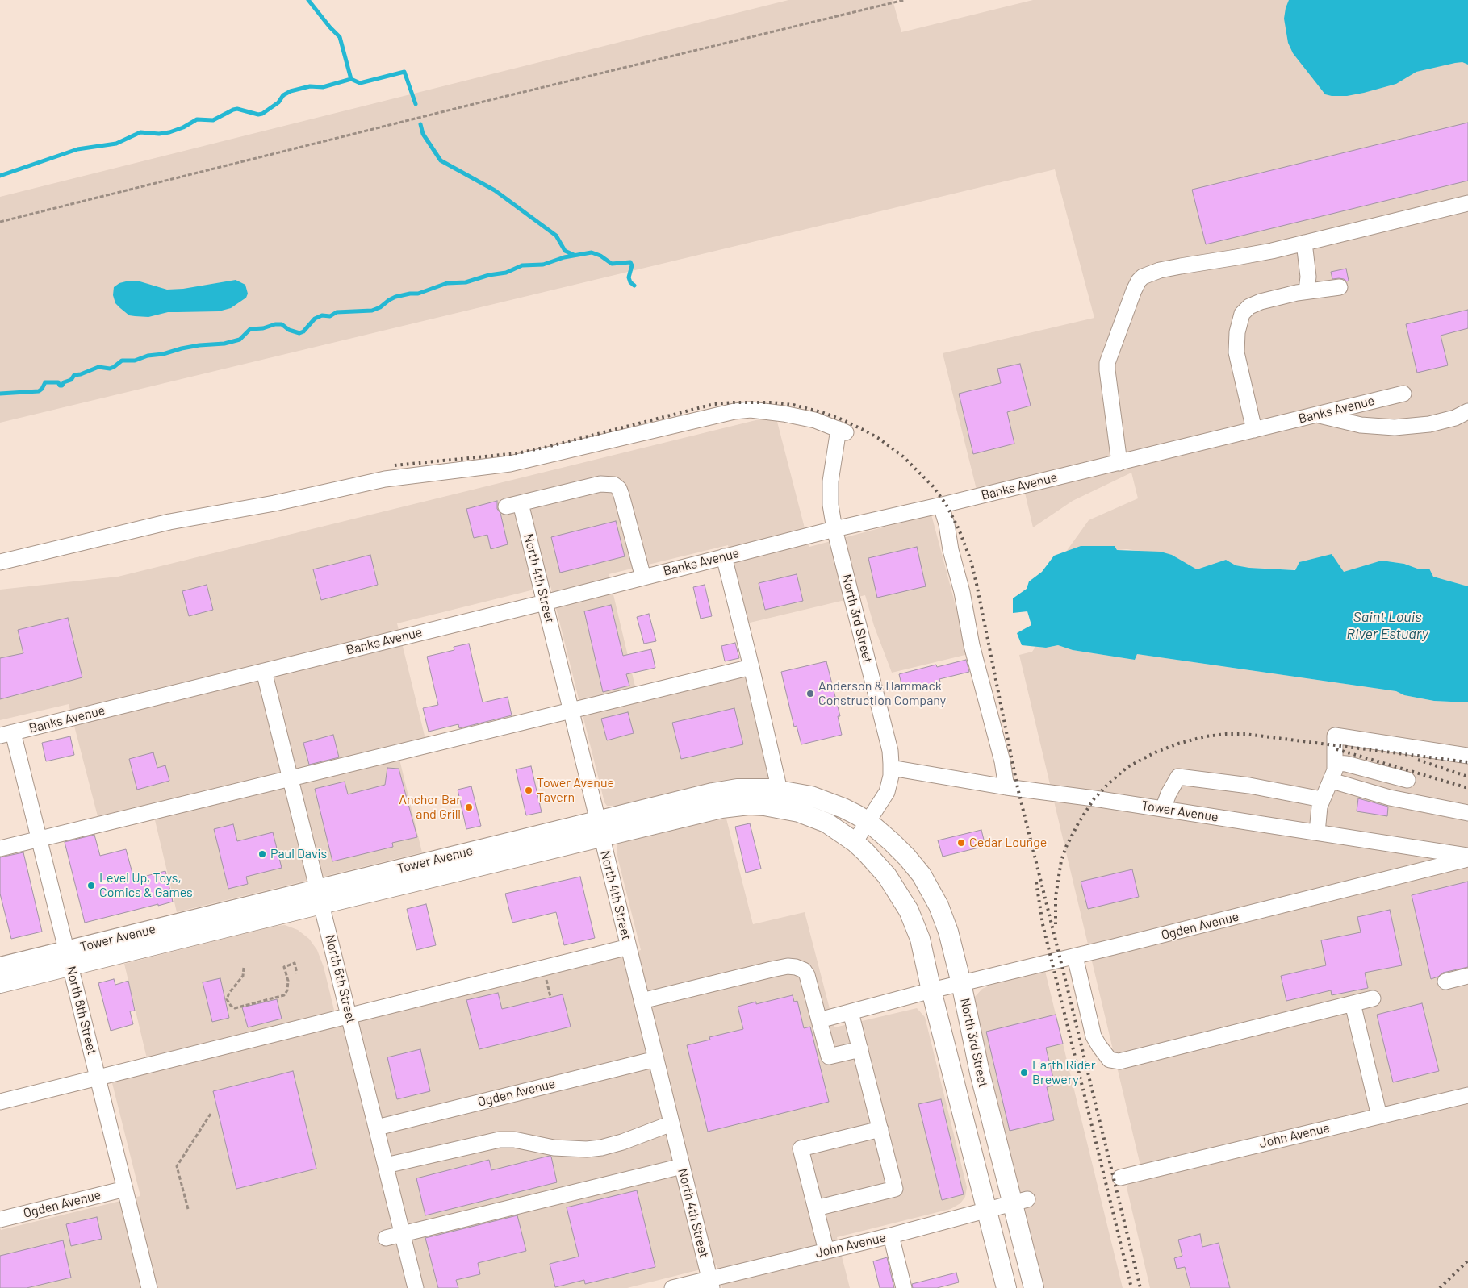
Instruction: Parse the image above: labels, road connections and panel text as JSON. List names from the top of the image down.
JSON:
{
  "streets": {
    "main road": ["North 3rd Street", "Tower Avenue"],
    "street": [
      "Banks Avenue",
      "North 4th Street",
      "Ogden Avenue",
      "North 5th Street",
      "North 6th Street",
      "John Avenue"
    ]
  },
  "crossings": [
    ["Banks Avenue", "North 4th Street"],
    ["Banks Avenue", "North 3rd Street"],
    ["Banks Avenue", "North 5th Street"],
    ["Banks Avenue", "North 6th Street"],
    ["North 4th Street", "Tower Avenue"],
    ["North 4th Street", "Ogden Avenue"],
    ["North 4th Street", "John Avenue"],
    ["North 3rd Street", "Tower Avenue"],
    ["North 3rd Street", "Ogden Avenue"],
    ["North 3rd Street", "John Avenue"],
    ["Tower Avenue", "North 5th Street"],
    ["Tower Avenue", "North 6th Street"],
    ["Ogden Avenue", "North 5th Street"],
    ["Ogden Avenue", "North 6th Street"]
  ],
  "water": ["Saint Louis River Estuary"],
  "places": [
    "Anderson & Hammack Construction Company",
    "Tower Avenue Tavern",
    "Anchor Bar and Grill",
    "Cedar Lounge",
    "Paul Davis",
    "Level Up, Toys, Comics & Games",
    "Earth Rider Brewery"
  ]
}
